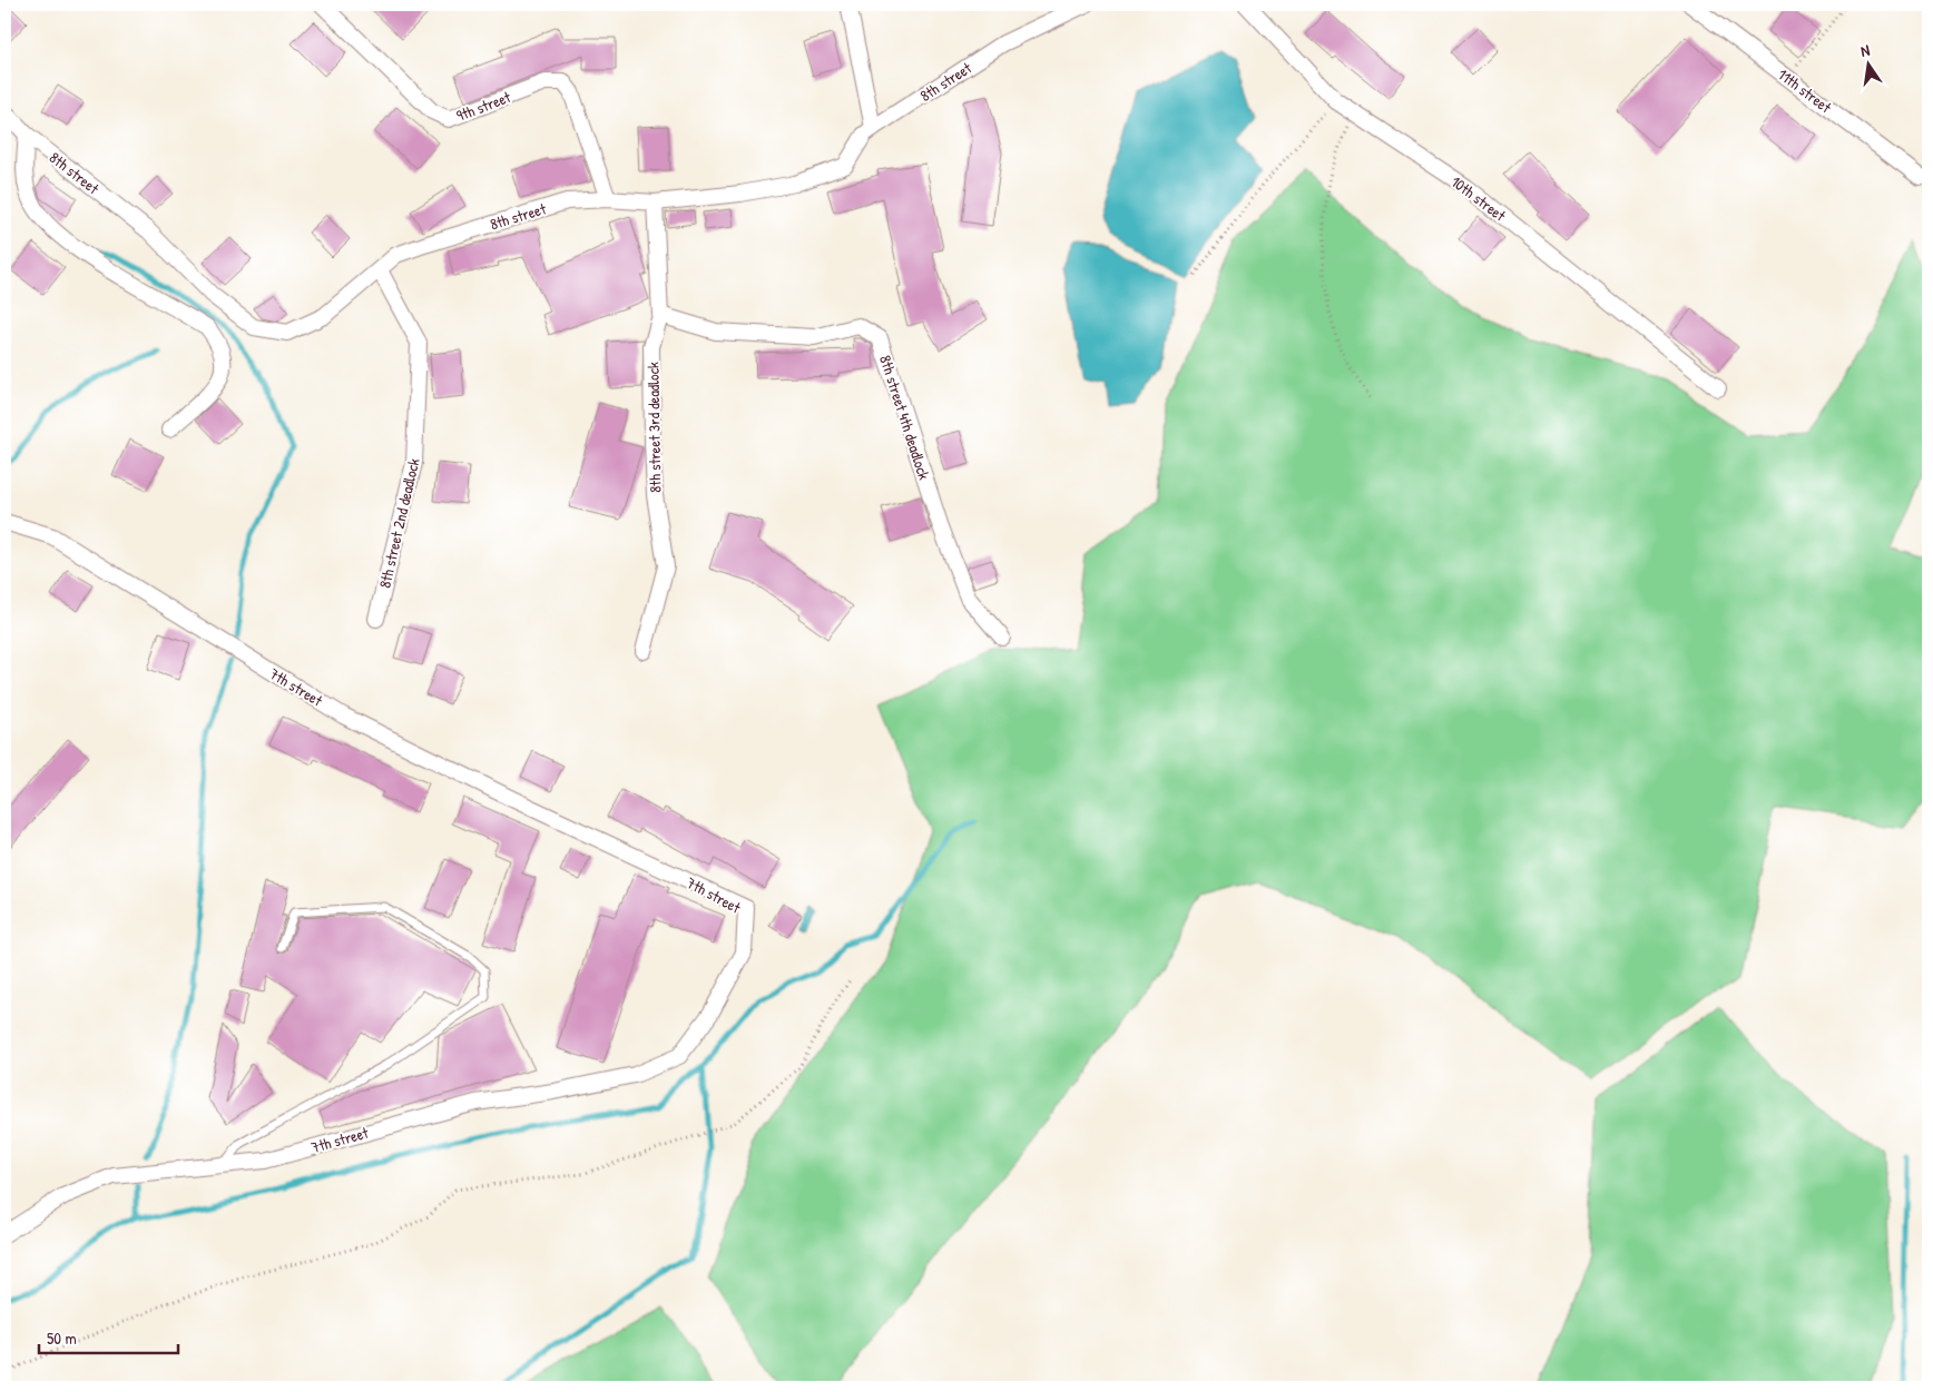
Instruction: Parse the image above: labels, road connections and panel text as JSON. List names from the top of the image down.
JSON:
{
  "streets": {
    "street": [
      "8th street",
      "11th street",
      "9th street",
      "10th street",
      "8th street 4th deadlock",
      "8th street 3rd deadlock",
      "8th street 2nd deadlock",
      "7th street"
    ]
  },
  "crossings": [
    ["8th street", "9th street"],
    ["8th street", "8th street 3rd deadlock"],
    ["8th street", "8th street 2nd deadlock"],
    ["8th street 4th deadlock", "8th street 3rd deadlock"]
  ],
  "scale_bar": "50 m",
  "north": "top"
}
